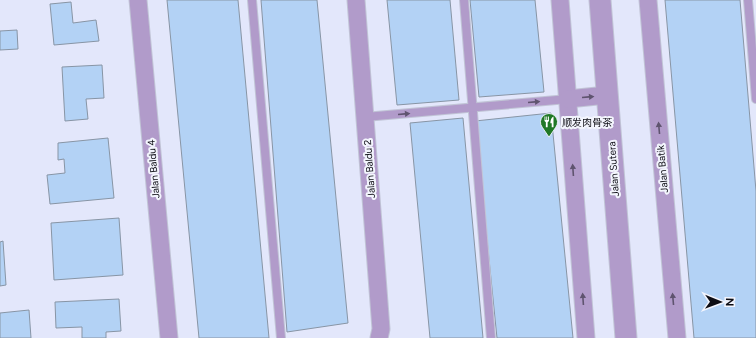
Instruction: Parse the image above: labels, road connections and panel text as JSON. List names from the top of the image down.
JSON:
{
  "streets": {
    "street": [
      "Jalan Baldu 4",
      "Jalan Baldu 2",
      "Jalan Sutera",
      "Jalan Batik"
    ]
  },
  "places": {
    "restaurant": ["顺发肉骨茶"]
  },
  "north": "right"
}
